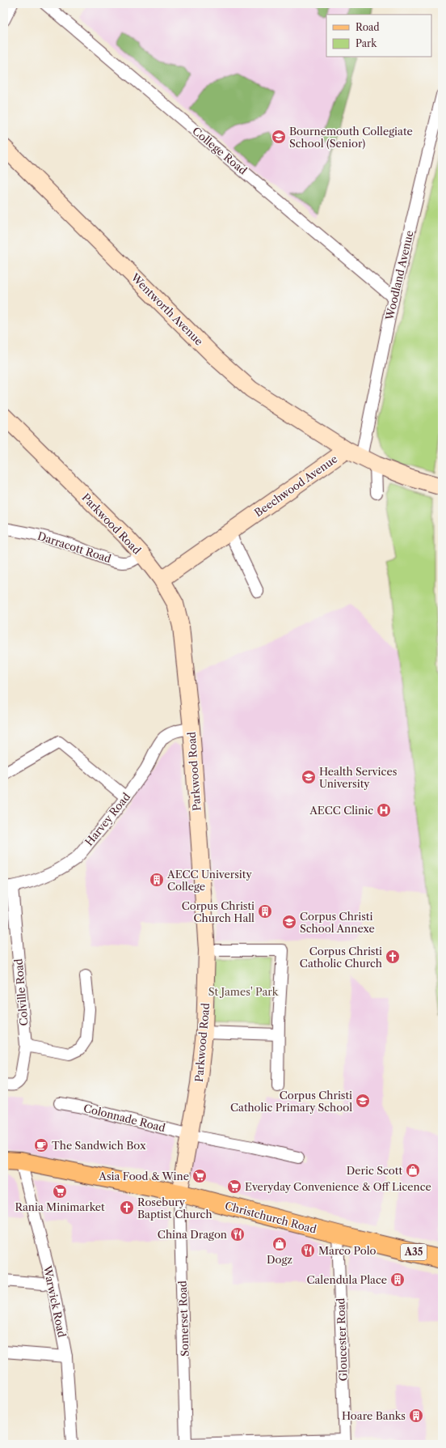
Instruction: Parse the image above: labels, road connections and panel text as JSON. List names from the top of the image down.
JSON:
{
  "streets": {
    "main road": [
      "Wentworth Avenue",
      "Beechwood Avenue",
      "Parkwood Road",
      "Christchurch Road",
      "A35"
    ],
    "street": [
      "College Road",
      "Woodland Avenue",
      "Darracott Road",
      "Harvey Road",
      "Colville Road",
      "Colonnade Road",
      "Warwick Road",
      "Somerset Road",
      "Gloucester Road"
    ]
  },
  "crossings": [
    ["College Road", "Woodland Avenue"],
    ["Woodland Avenue", "Beechwood Avenue"],
    ["Wentworth Avenue", "Beechwood Avenue"],
    ["Beechwood Avenue", "Parkwood Road"],
    ["Parkwood Road", "Darracott Road"],
    ["Parkwood Road", "Harvey Road"],
    ["Parkwood Road", "Colonnade Road"],
    ["Parkwood Road", "Christchurch Road"],
    ["Parkwood Road", "Somerset Road"],
    ["Harvey Road", "Colville Road"],
    ["Christchurch Road", "Warwick Road"],
    ["Christchurch Road", "Somerset Road"],
    ["Christchurch Road", "Gloucester Road"]
  ],
  "parks": ["St James' Park"],
  "places": {
    "school or university": [
      "Bournemouth Collegiate School (Senior)",
      "Health Services University",
      "Corpus Christi School Annexe",
      "Corpus Christi Catholic Primary School"
    ],
    "hospital": ["AECC Clinic"],
    "building": [
      "AECC University College",
      "Corpus Christi Church Hall",
      "Calendula Place",
      "Hoare Banks"
    ],
    "church": ["Corpus Christi Catholic Church", "Rosebury Baptist Church"],
    "cafe": ["The Sandwich Box"],
    "shop": ["Deric Scott", "Dogz"],
    "supermarket": ["Asia Food & Wine", "Everyday Convenience & Off Licence", "Rania Minimarket"],
    "restaurant": ["China Dragon", "Marco Polo"]
  },
  "legend": ["Road", "Park"]
}
